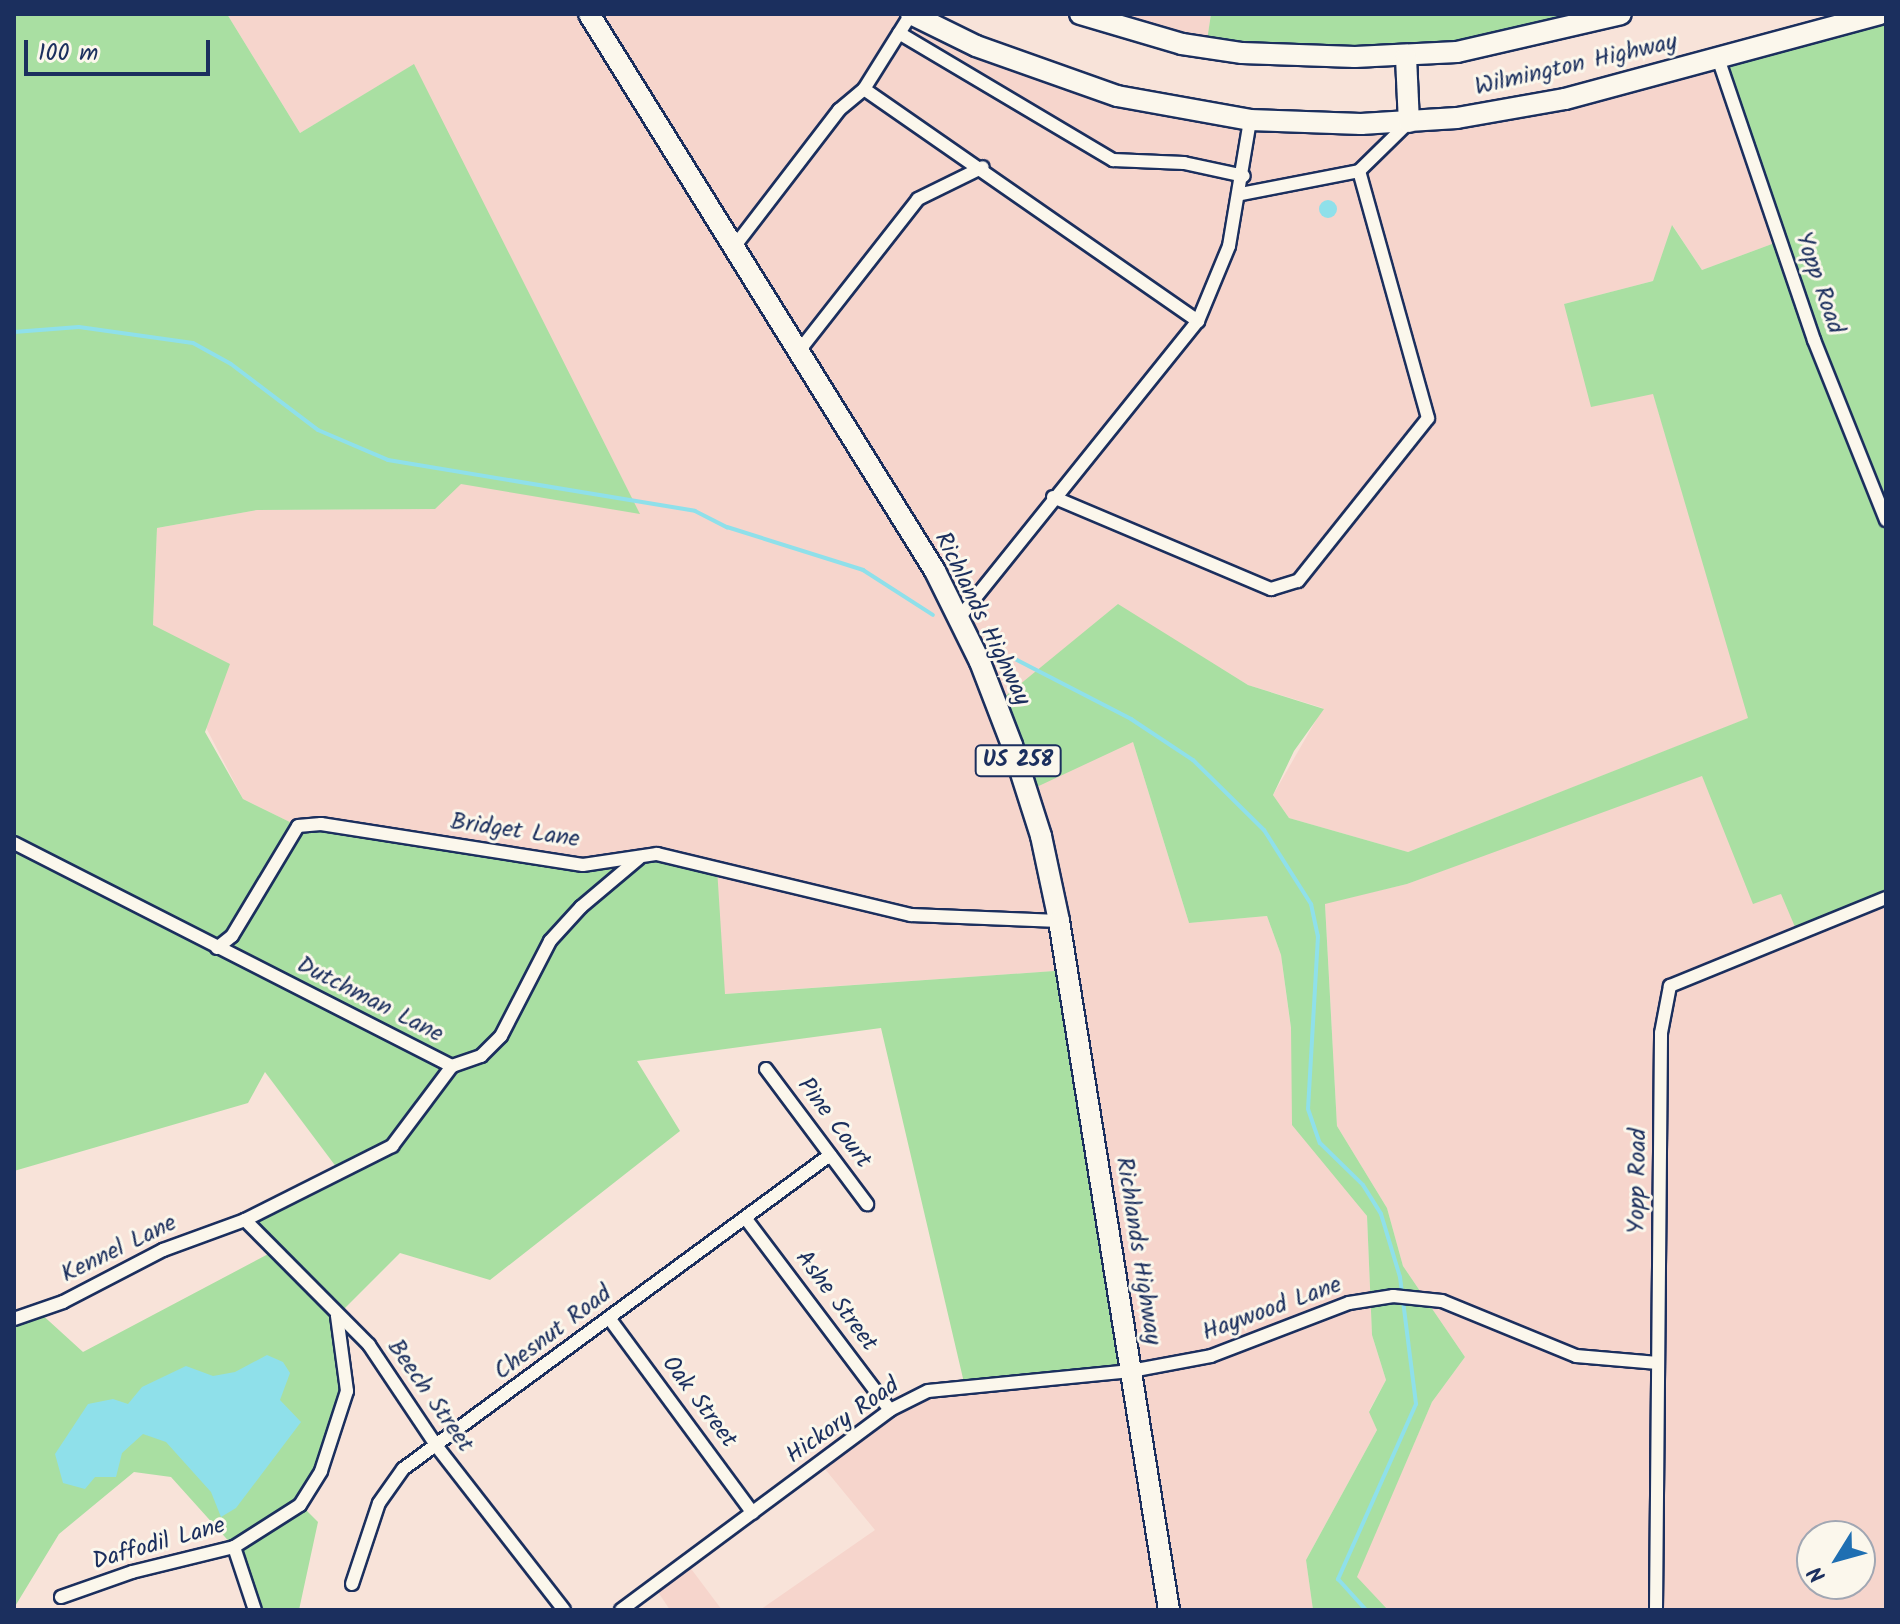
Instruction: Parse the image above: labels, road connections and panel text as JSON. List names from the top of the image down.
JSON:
{
  "streets": {
    "main road": ["Wilmington Highway", "Richlands Highway", "US 258"],
    "street": [
      "Yopp Road",
      "Bridget Lane",
      "Dutchman Lane",
      "Pine Court",
      "Kennel Lane",
      "Ashe Street",
      "Haywood Lane",
      "Chesnut Road",
      "Beech Street",
      "Oak Street",
      "Hickory Road",
      "Daffodil Lane"
    ]
  },
  "crossings": [
    ["Wilmington Highway", "Yopp Road"],
    ["Yopp Road", "Haywood Lane"],
    ["Richlands Highway", "Bridget Lane"],
    ["Richlands Highway", "Haywood Lane"],
    ["Richlands Highway", "Hickory Road"],
    ["Bridget Lane", "Dutchman Lane"],
    ["Dutchman Lane", "Kennel Lane"],
    ["Pine Court", "Chesnut Road"],
    ["Kennel Lane", "Beech Street"],
    ["Ashe Street", "Chesnut Road"],
    ["Ashe Street", "Hickory Road"],
    ["Haywood Lane", "Hickory Road"],
    ["Chesnut Road", "Beech Street"],
    ["Chesnut Road", "Oak Street"],
    ["Beech Street", "Daffodil Lane"],
    ["Oak Street", "Hickory Road"]
  ],
  "scale_bar": "100 m",
  "north": "bottom left"
}
